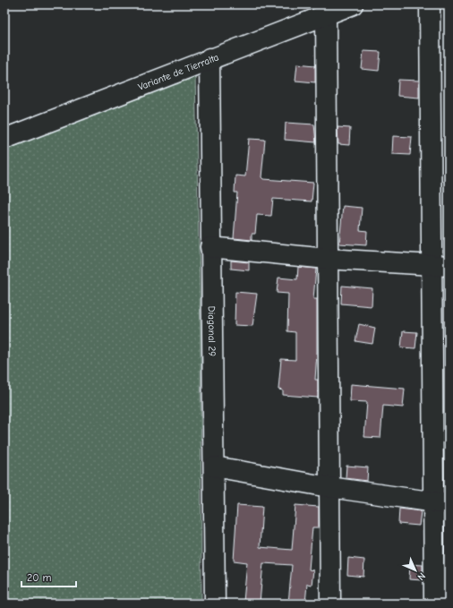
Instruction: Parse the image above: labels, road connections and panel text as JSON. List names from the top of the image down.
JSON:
{
  "streets": {
    "street": ["Variante de Tierralta", "Diagonal 29"]
  },
  "crossings": [
    ["Variante de Tierralta", "Diagonal 29"]
  ],
  "scale_bar": "20 m",
  "north": "bottom right"
}
